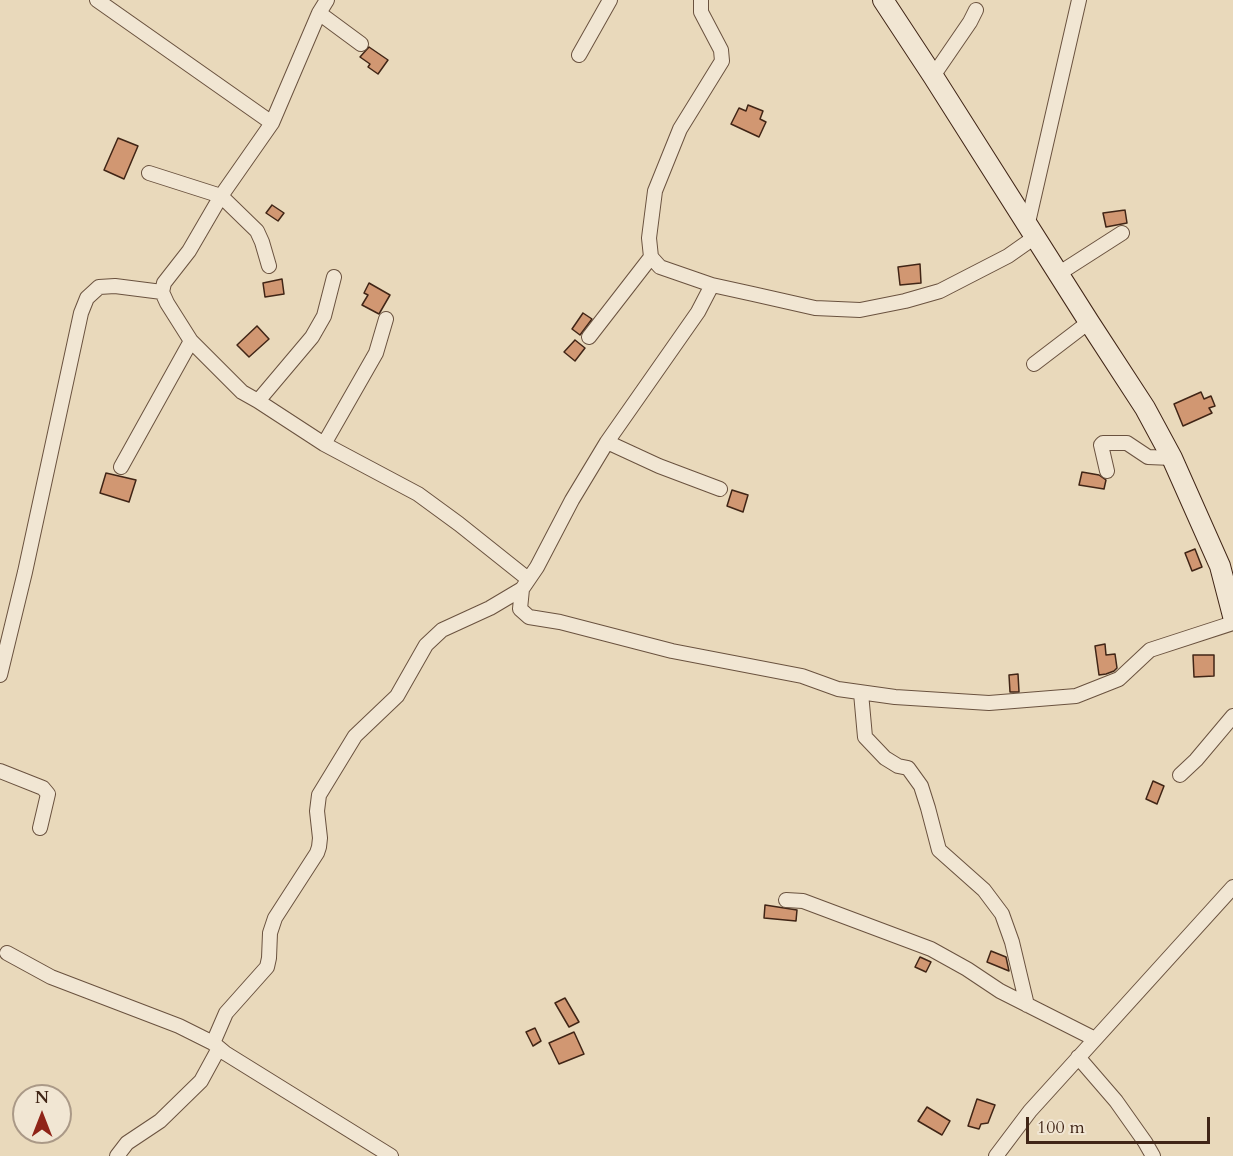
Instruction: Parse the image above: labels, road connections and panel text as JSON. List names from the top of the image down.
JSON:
{
  "scale_bar": "100 m",
  "north": "top"
}
